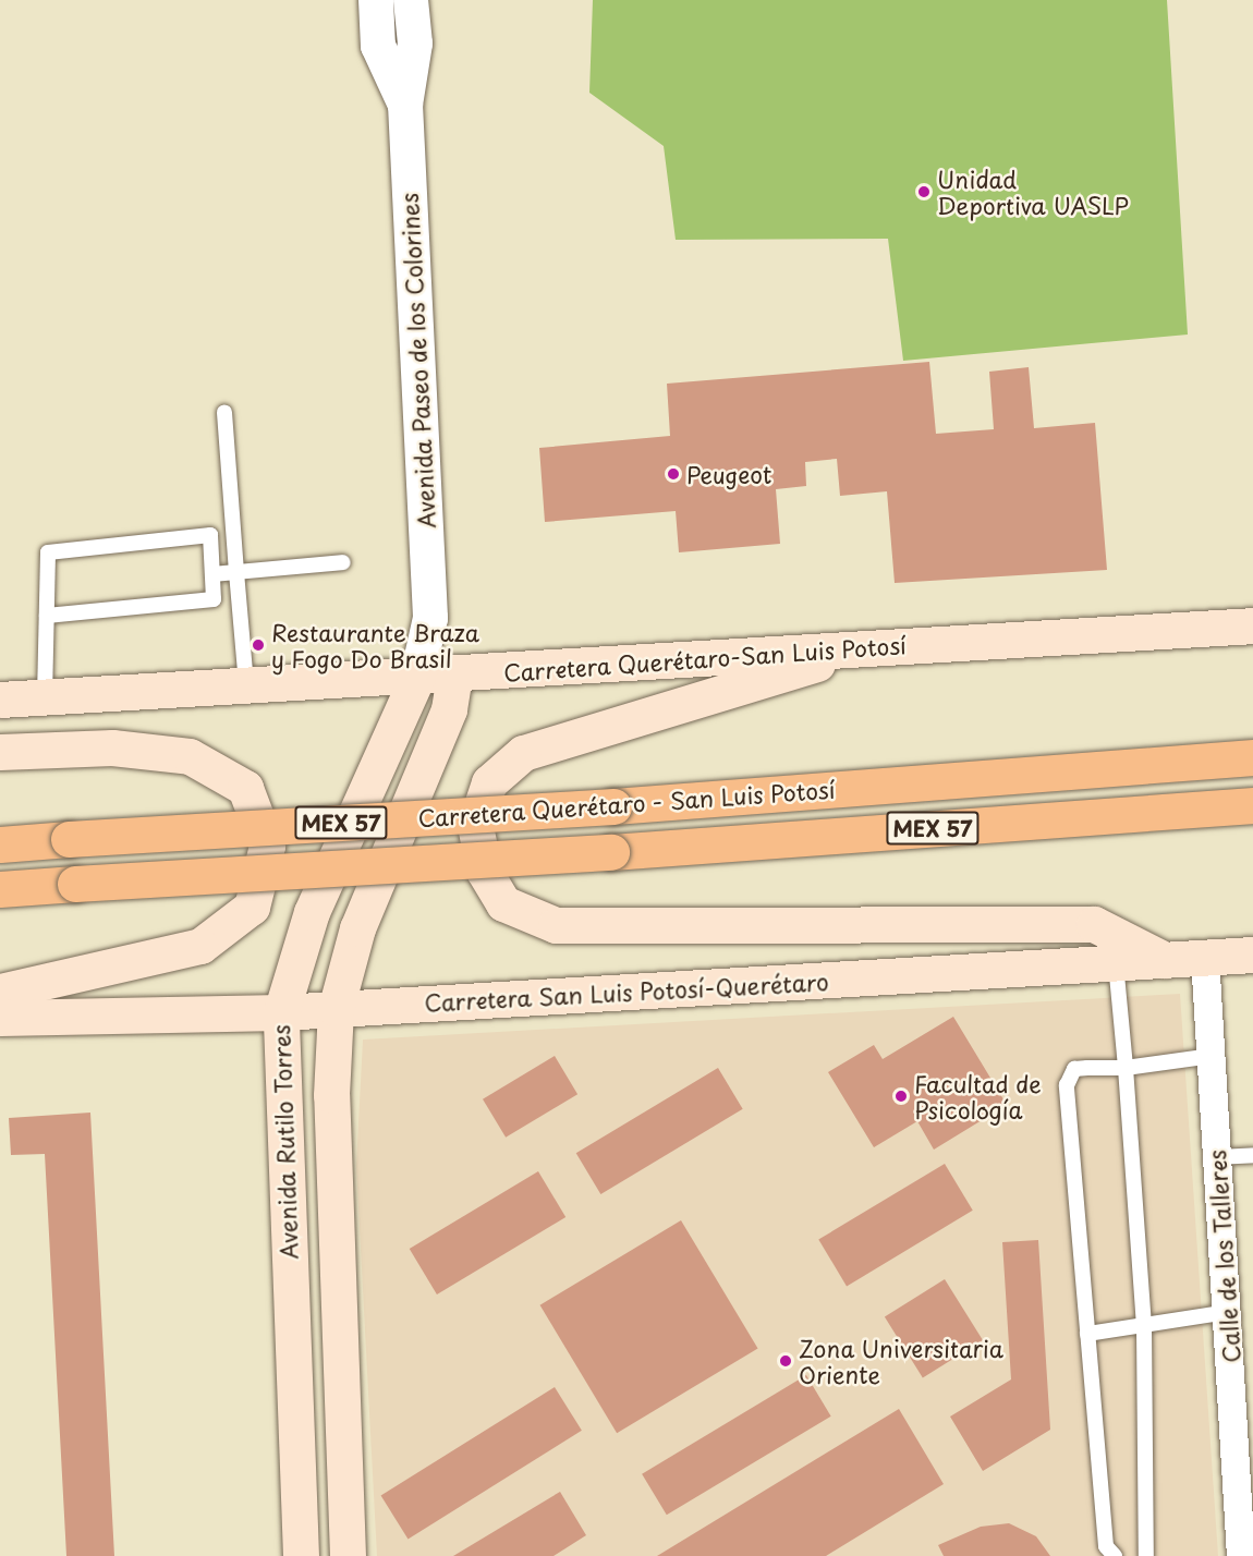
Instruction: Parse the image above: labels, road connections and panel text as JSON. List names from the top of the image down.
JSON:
{
  "streets": {
    "highway": ["Carretera Querétaro - San Luis Potosí", "MEX 57"],
    "main road": ["Carretera Querétaro-San Luis Potosí", "Carretera San Luis Potosí-Querétaro", "Avenida Rutilo Torres"],
    "street": ["Avenida Paseo de los Colorines", "Calle de los Talleres"]
  },
  "crossings": [
    ["Avenida Paseo de los Colorines", "Carretera Querétaro-San Luis Potosí"],
    ["Avenida Paseo de los Colorines", "Avenida Rutilo Torres"],
    ["Carretera Querétaro-San Luis Potosí", "Avenida Rutilo Torres"],
    ["Carretera San Luis Potosí-Querétaro", "Avenida Rutilo Torres"],
    ["Carretera San Luis Potosí-Querétaro", "Calle de los Talleres"]
  ],
  "places": [
    "Unidad Deportiva UASLP",
    "Peugeot",
    "Restaurante Braza y Fogo Do Brasil",
    "Facultad de Psicología",
    "Zona Universitaria Oriente"
  ]
}
